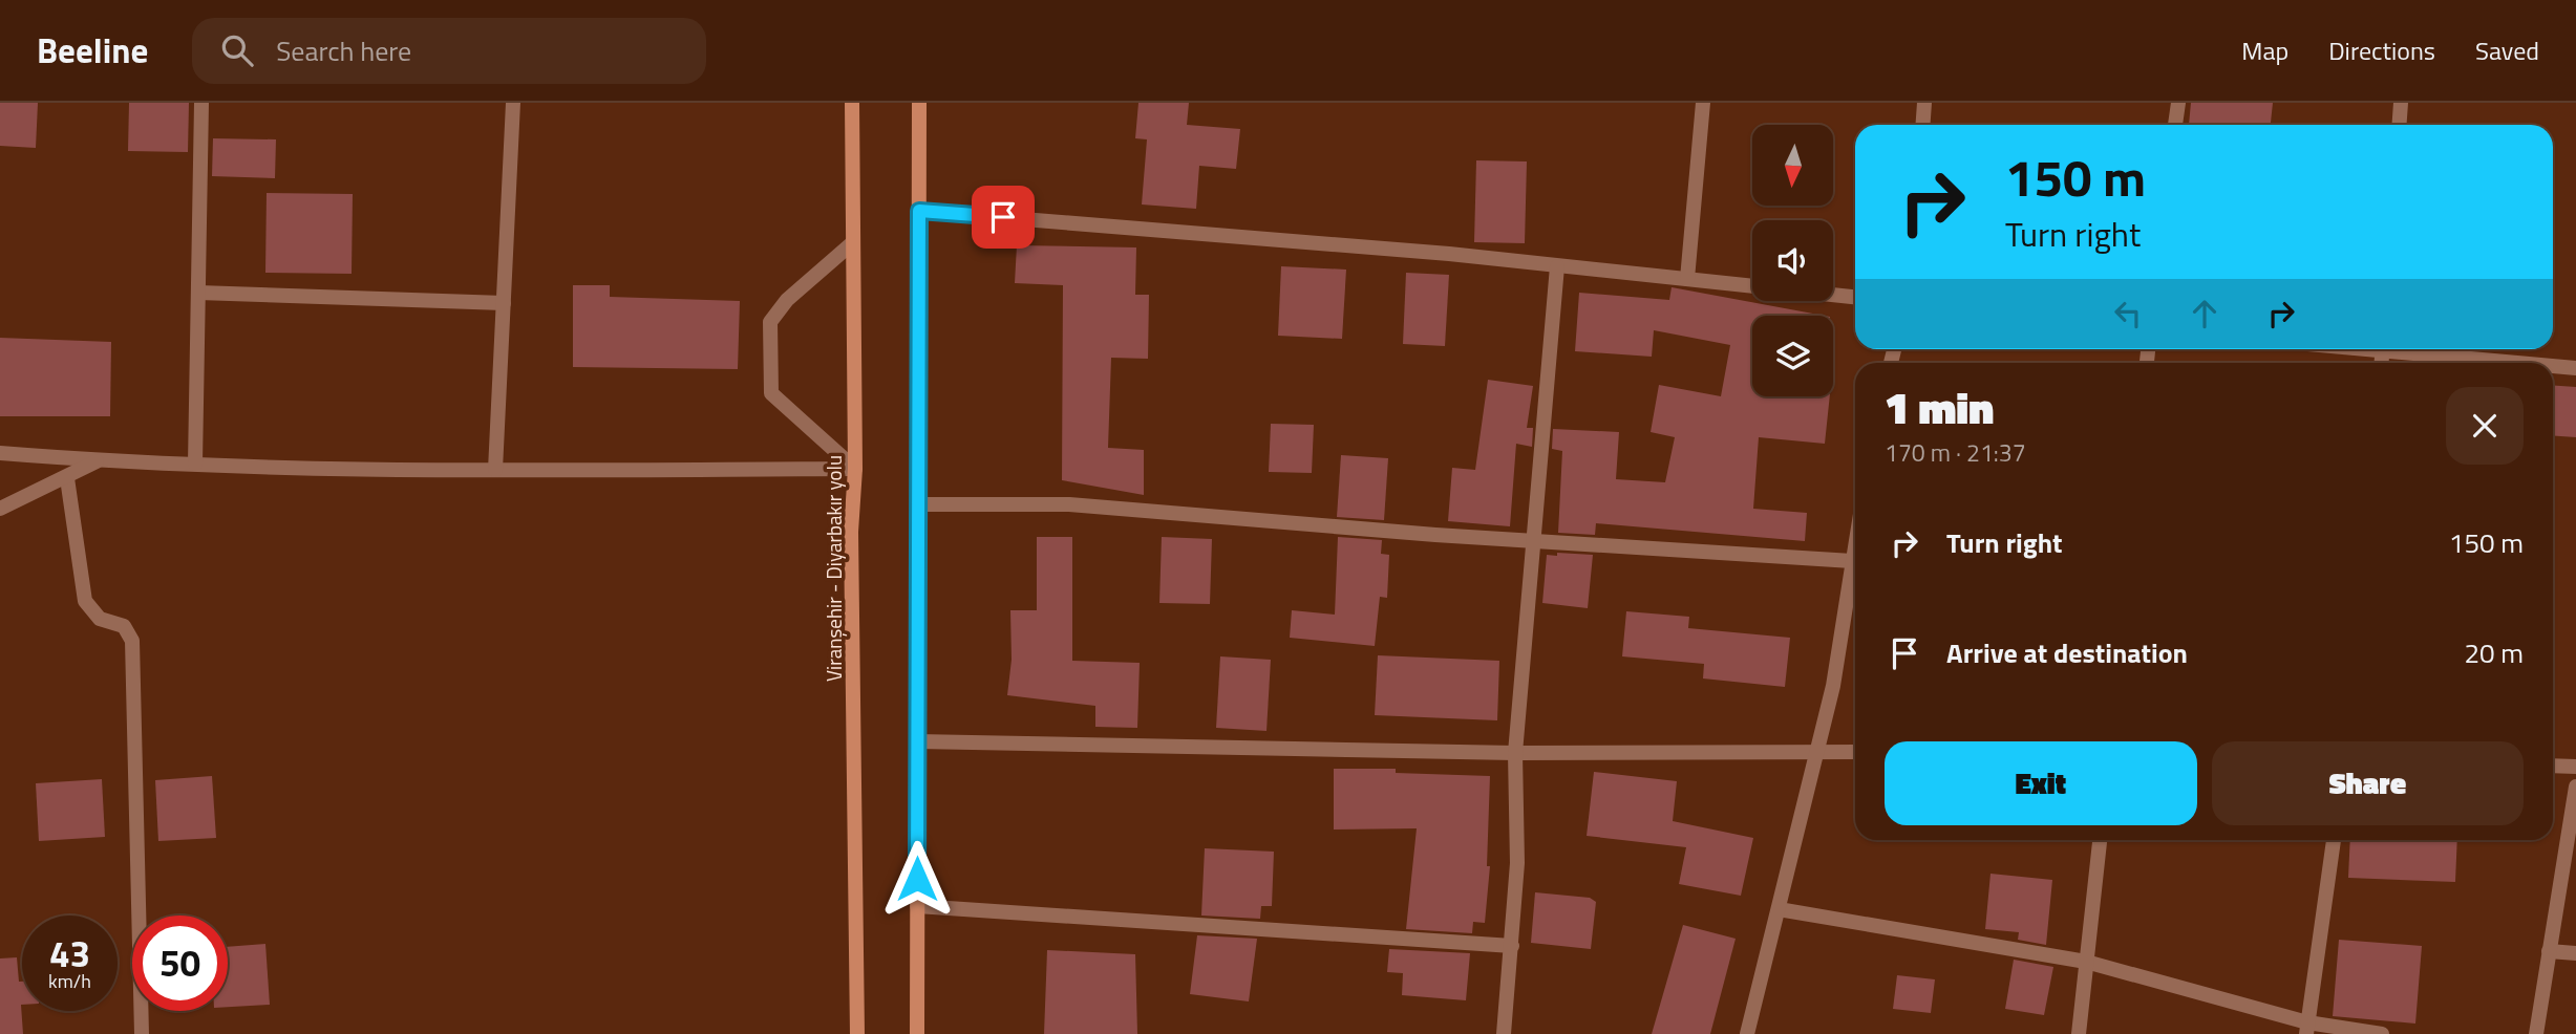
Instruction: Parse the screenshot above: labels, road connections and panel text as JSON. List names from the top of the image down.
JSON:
{
  "streets": {
    "main road": ["Viranşehir - Diyarbakır yolu"]
  },
  "north": "bottom",
  "page": {
    "header": "Beeline",
    "search": "Search here",
    "nav": ["Map", "Directions", "Saved"],
    "turn": ["150 m", "Turn right"],
    "heading": ["1 min", "170 m · 21:37"],
    "list": [
      {
        "name": "Turn right",
        "value": "150 m"
      },
      {
        "name": "Arrive at destination",
        "value": "20 m"
      }
    ],
    "buttons": ["Exit", "Share"],
    "speed": "43 km/h",
    "limit": "50"
  }
}
